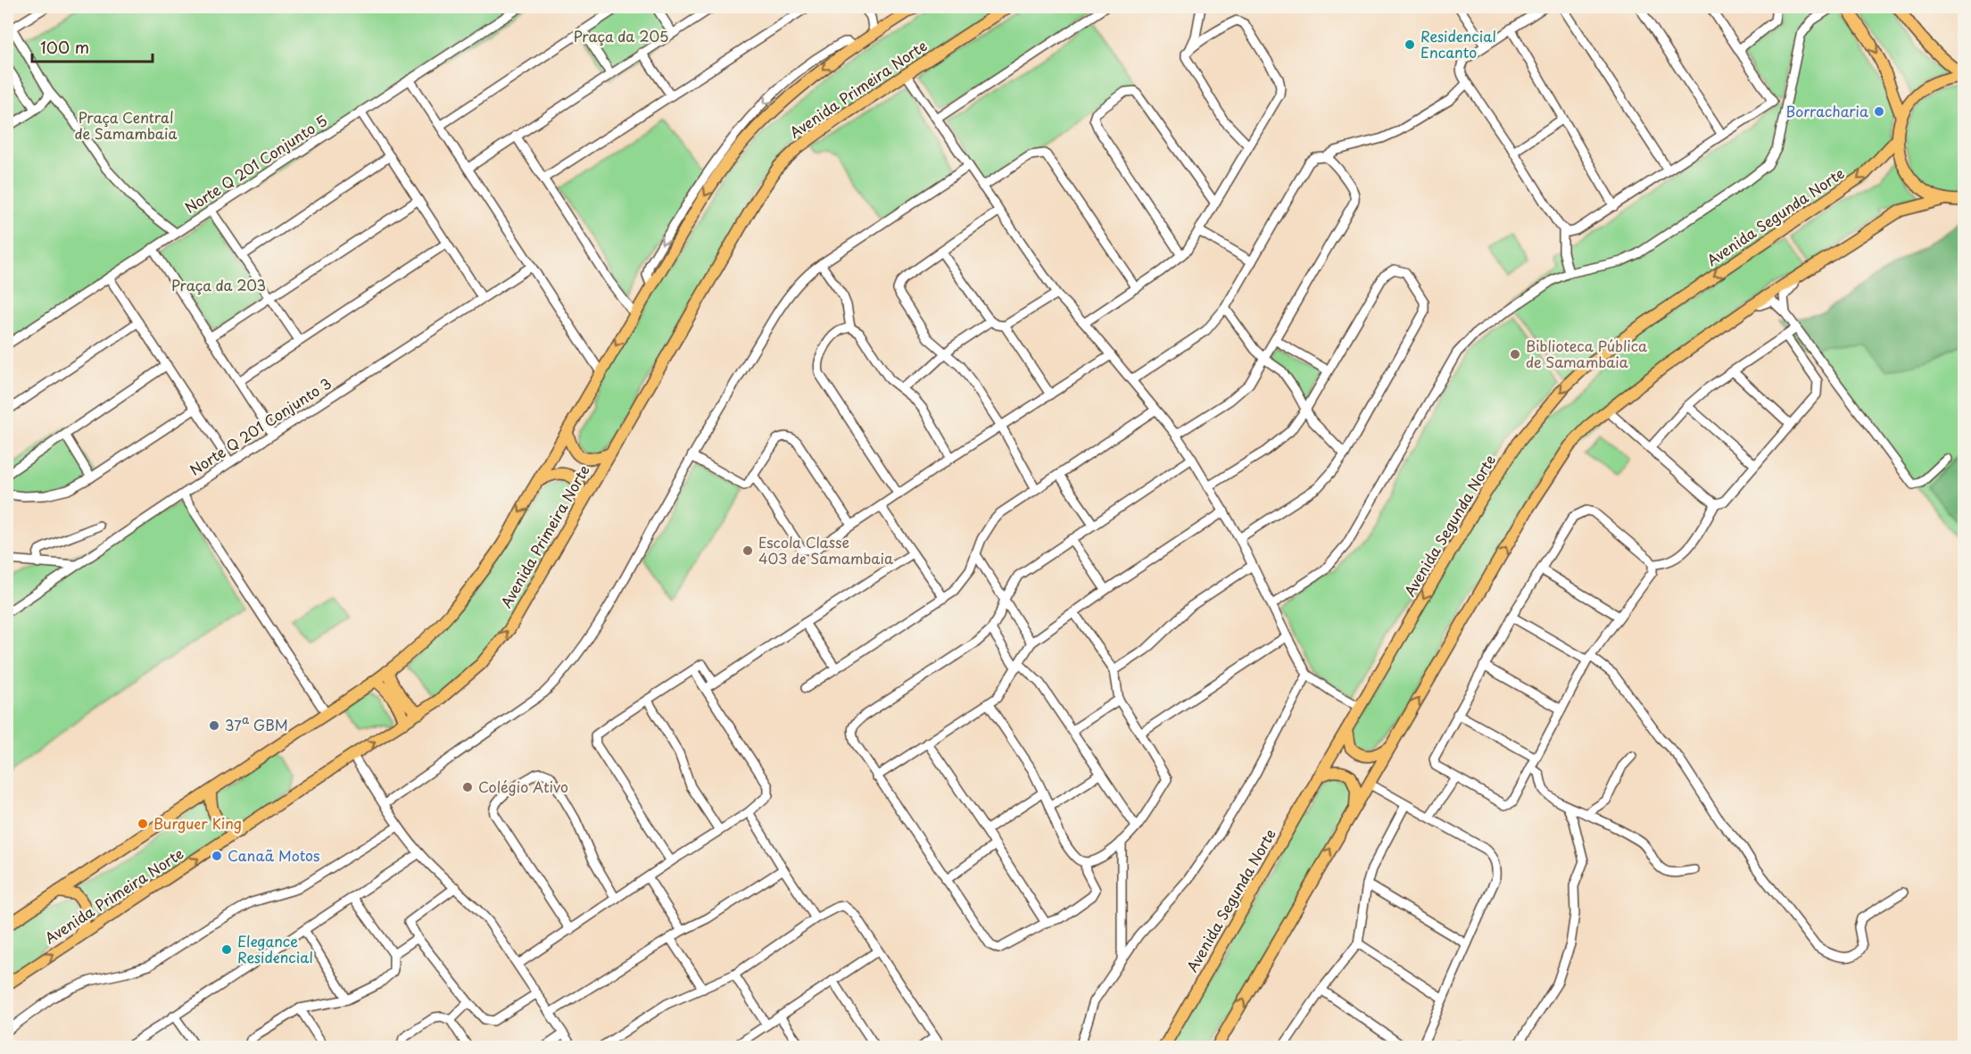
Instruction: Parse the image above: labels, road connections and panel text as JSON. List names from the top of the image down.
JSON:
{
  "streets": {
    "main road": ["Avenida Primeira Norte", "Avenida Segunda Norte"],
    "street": ["Norte Q 201 Conjunto 5", "Norte Q 201 Conjunto 3"]
  },
  "parks": ["Praça da 205", "Praça Central de Samambaia", "Praça da 203"],
  "places": [
    "Residencial Encanto",
    "Borracharia",
    "Biblioteca Pública de Samambaia",
    "Escola Classe 403 de Samambaia",
    "37ª GBM",
    "Colégio Ativo",
    "Burguer King",
    "Canaã Motos",
    "Elegance Residencial"
  ],
  "scale_bar": "100 m"
}
